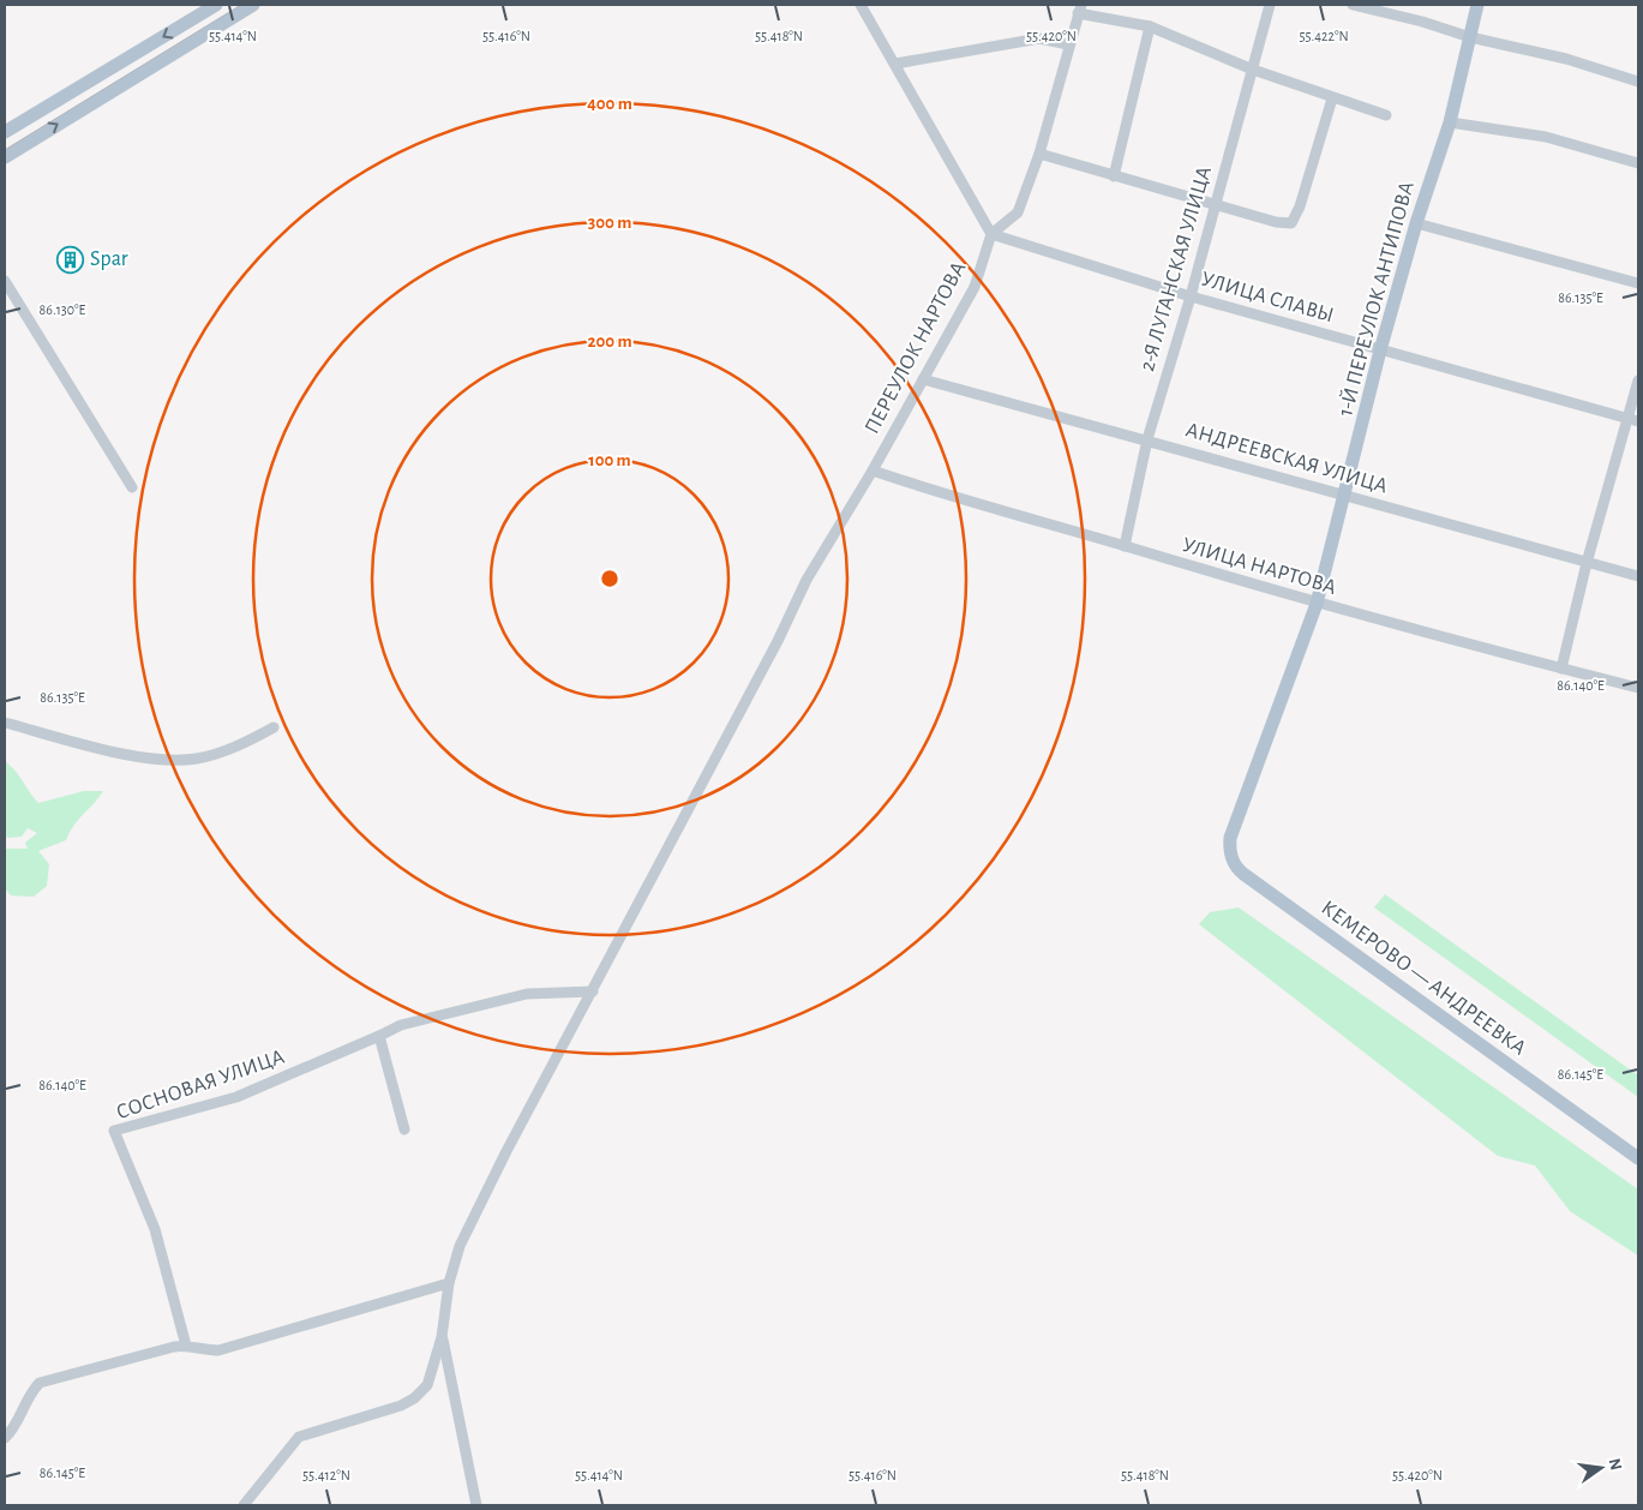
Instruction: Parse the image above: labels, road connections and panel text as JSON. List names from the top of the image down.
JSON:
{
  "streets": {
    "main road": ["1-Й ПЕРЕУЛОК АНТИПОВА", "КЕМЕРОВО — АНДРЕЕВКА"],
    "street": [
      "2-Я ЛУГАНСКАЯ УЛИЦА",
      "УЛИЦА СЛАВЫ",
      "ПЕРЕУЛОК НАРТОВА",
      "АНДРЕЕВСКАЯ УЛИЦА",
      "УЛИЦА НАРТОВА",
      "СОСНОВАЯ УЛИЦА"
    ]
  },
  "crossings": [
    ["2-Я ЛУГАНСКАЯ УЛИЦА", "УЛИЦА СЛАВЫ"],
    ["2-Я ЛУГАНСКАЯ УЛИЦА", "АНДРЕЕВСКАЯ УЛИЦА"],
    ["2-Я ЛУГАНСКАЯ УЛИЦА", "УЛИЦА НАРТОВА"],
    ["УЛИЦА СЛАВЫ", "1-Й ПЕРЕУЛОК АНТИПОВА"],
    ["УЛИЦА СЛАВЫ", "ПЕРЕУЛОК НАРТОВА"],
    ["1-Й ПЕРЕУЛОК АНТИПОВА", "АНДРЕЕВСКАЯ УЛИЦА"],
    ["1-Й ПЕРЕУЛОК АНТИПОВА", "УЛИЦА НАРТОВА"],
    ["1-Й ПЕРЕУЛОК АНТИПОВА", "КЕМЕРОВО — АНДРЕЕВКА"],
    ["ПЕРЕУЛОК НАРТОВА", "АНДРЕЕВСКАЯ УЛИЦА"],
    ["ПЕРЕУЛОК НАРТОВА", "УЛИЦА НАРТОВА"]
  ],
  "places": {
    "building": ["Spar"]
  },
  "north": "right",
  "coordinates": [
    "55.414°N",
    "55.416°N",
    "55.418°N",
    "55.420°N",
    "55.422°N",
    "86.135°E",
    "86.130°E",
    "86.140°E",
    "86.145°E",
    "55.412°N"
  ],
  "rings": [
    "400 m",
    "300 m",
    "200 m",
    "100 m"
  ]
}
